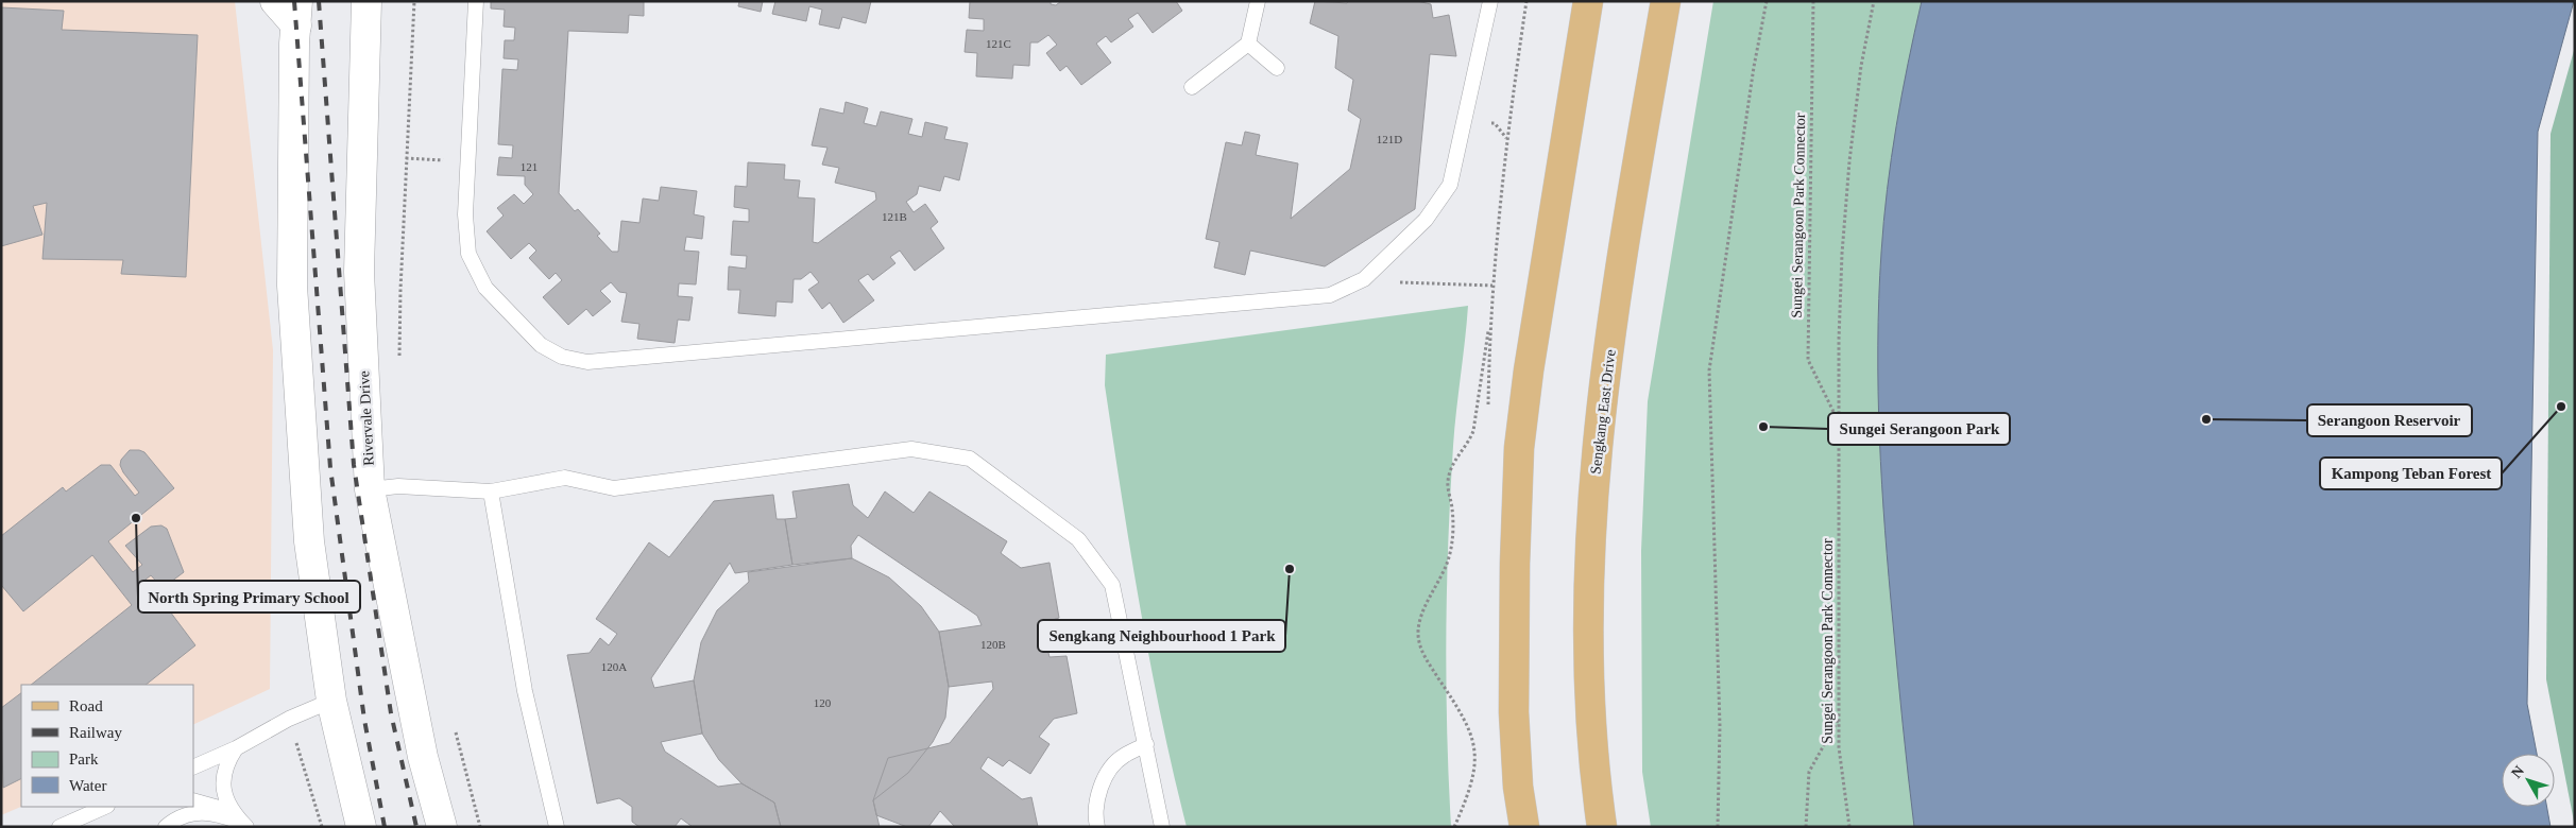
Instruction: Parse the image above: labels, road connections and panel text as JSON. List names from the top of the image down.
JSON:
{
  "streets": {
    "main road": ["Sengkang East Drive"],
    "street": ["Rivervale Drive"],
    "path": ["Sungei Serangoon Park Connector"]
  },
  "places": [
    "Kampong Teban Forest",
    "Serangoon Reservoir",
    "Sungei Serangoon Park",
    "North Spring Primary School",
    "Sengkang Neighbourhood 1 Park"
  ],
  "house_numbers": [
    "121C",
    "121D",
    "121",
    "121B",
    "120B",
    "120A",
    "120"
  ],
  "legend": [
    "Road",
    "Railway",
    "Park",
    "Water"
  ],
  "north": "top left"
}
